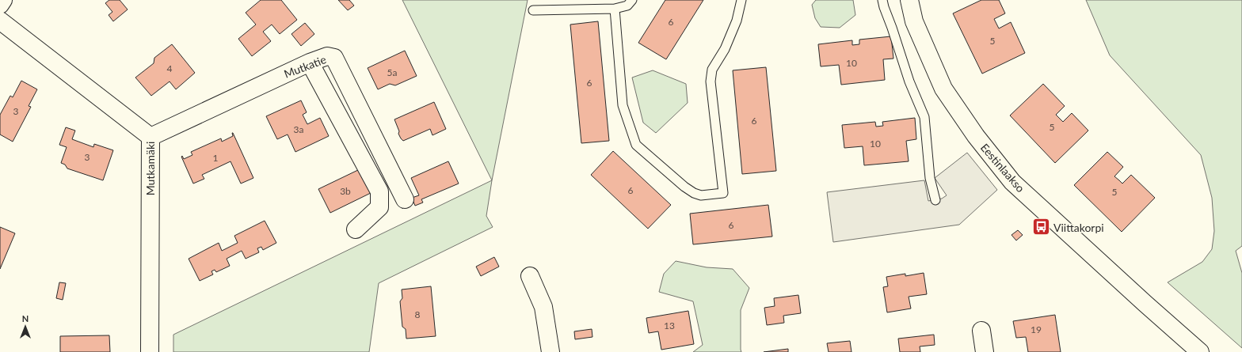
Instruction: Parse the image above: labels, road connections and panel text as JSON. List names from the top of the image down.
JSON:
{
  "streets": {
    "street": ["Mutkatie", "Eestinlaakso", "Mutkamäki"]
  },
  "crossings": [
    ["Mutkatie", "Mutkamäki"]
  ],
  "places": {
    "bus stop": ["Viittakorpi"]
  },
  "house_numbers": [
    "6",
    "5",
    "10",
    "4",
    "5a",
    "6",
    "3",
    "6",
    "5",
    "3a",
    "10",
    "3",
    "1",
    "6",
    "3b",
    "5",
    "6",
    "8",
    "13",
    "19"
  ],
  "north": "top"
}
